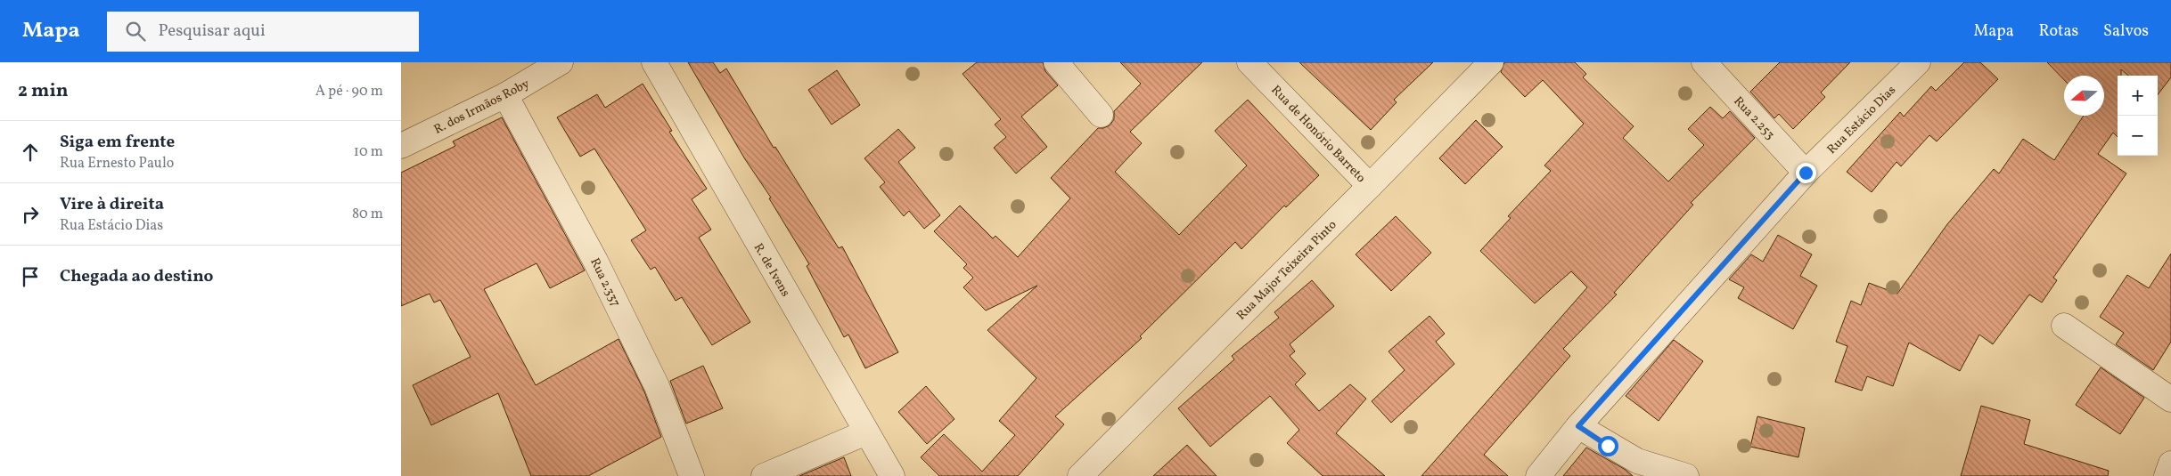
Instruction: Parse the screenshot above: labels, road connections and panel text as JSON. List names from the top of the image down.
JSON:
{
  "streets": {
    "street": [
      "R. dos Irmãos Roby",
      "Rua 2.253",
      "Rua Estácio Dias",
      "Rua de Honório Barreto",
      "R. de Ivens",
      "Rua Major Teixeira Pinto",
      "Rua 2.337"
    ]
  },
  "crossings": [
    ["R. dos Irmãos Roby", "Rua 2.337"],
    ["Rua 2.253", "Rua Estácio Dias"],
    ["Rua de Honório Barreto", "Rua Major Teixeira Pinto"]
  ],
  "north": "left",
  "page": {
    "header": "Mapa",
    "search": "Pesquisar aqui",
    "nav": ["Mapa", "Rotas", "Salvos"],
    "heading": ["2 min", "A pé · 90 m"],
    "map_buttons": ["+", "−"],
    "list": [
      ["Siga em frente", "Rua Ernesto Paulo", "10 m"],
      ["Vire à direita", "Rua Estácio Dias", "80 m"],
      "Chegada ao destino"
    ]
  }
}
